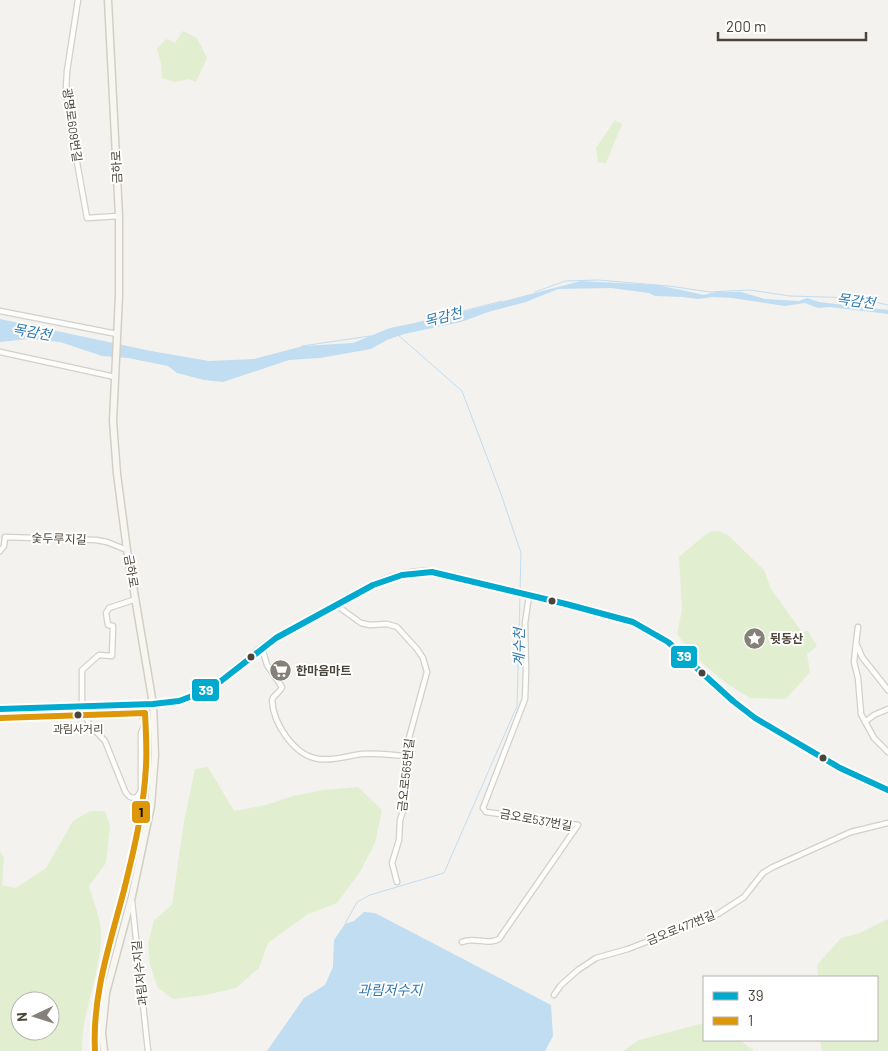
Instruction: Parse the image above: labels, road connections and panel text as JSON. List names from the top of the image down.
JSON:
{
  "streets": {
    "main road": ["금하로"],
    "street": [
      "광명로609번길",
      "숯두루지길",
      "금오로565번길",
      "금오로537번길",
      "금오로477번길",
      "과림저수지길"
    ]
  },
  "crossings": [
    ["광명로609번길", "금하로"],
    ["금하로", "숯두루지길"],
    ["금하로", "과림저수지길"]
  ],
  "water": ["목감천", "계수천", "과림저수지"],
  "places": {
    "place": ["뒷동산"],
    "supermarket": ["한마음마트"],
    "other": ["과림사거리"]
  },
  "lines": ["transit line 39", "transit line 1"],
  "legend": ["39", "1"],
  "scale_bar": "200 m",
  "north": "left"
}
